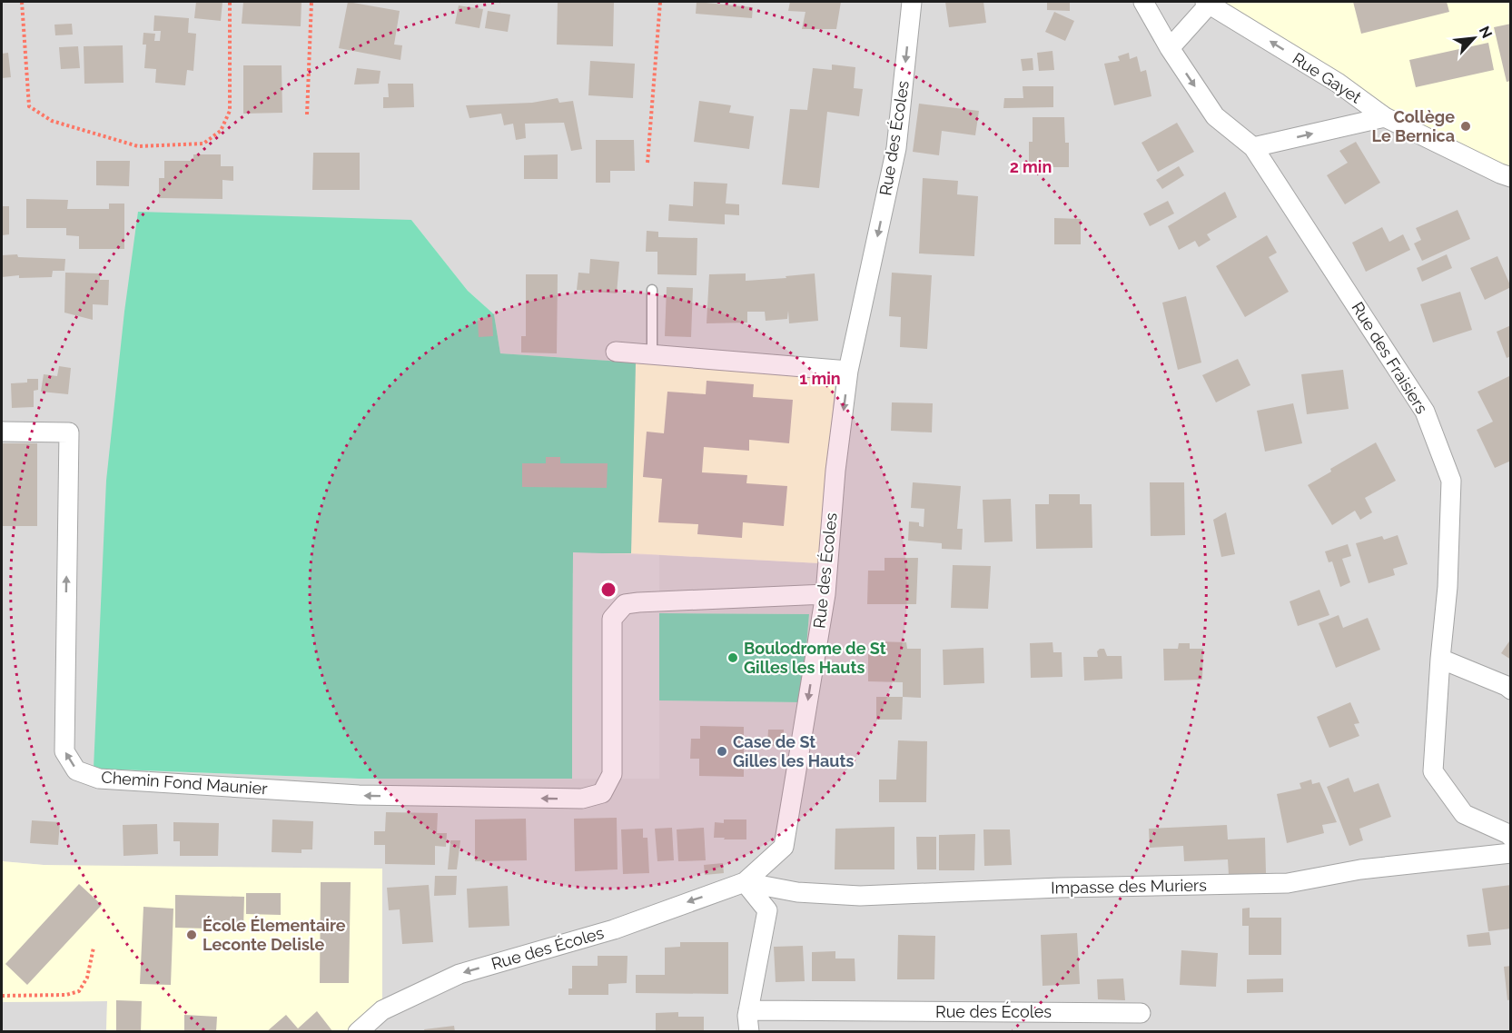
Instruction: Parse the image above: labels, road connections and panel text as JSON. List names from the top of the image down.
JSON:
{
  "streets": {
    "street": [
      "Rue Gayet",
      "Rue des Écoles",
      "Rue des Fraisiers",
      "Chemin Fond Maunier",
      "Impasse des Muriers"
    ]
  },
  "crossings": [
    ["Rue des Écoles", "Chemin Fond Maunier"],
    ["Rue des Écoles", "Impasse des Muriers"],
    ["Rue des Fraisiers", "Impasse des Muriers"]
  ],
  "one_way": ["Rue Gayet", "Rue des Écoles"],
  "places": [
    "Collège Le Bernica",
    "Boulodrome de St Gilles les Hauts",
    "Case de St Gilles les Hauts",
    "École Élementaire Leconte Delisle"
  ],
  "north": "top right",
  "rings": ["2 min", "1 min"]
}
